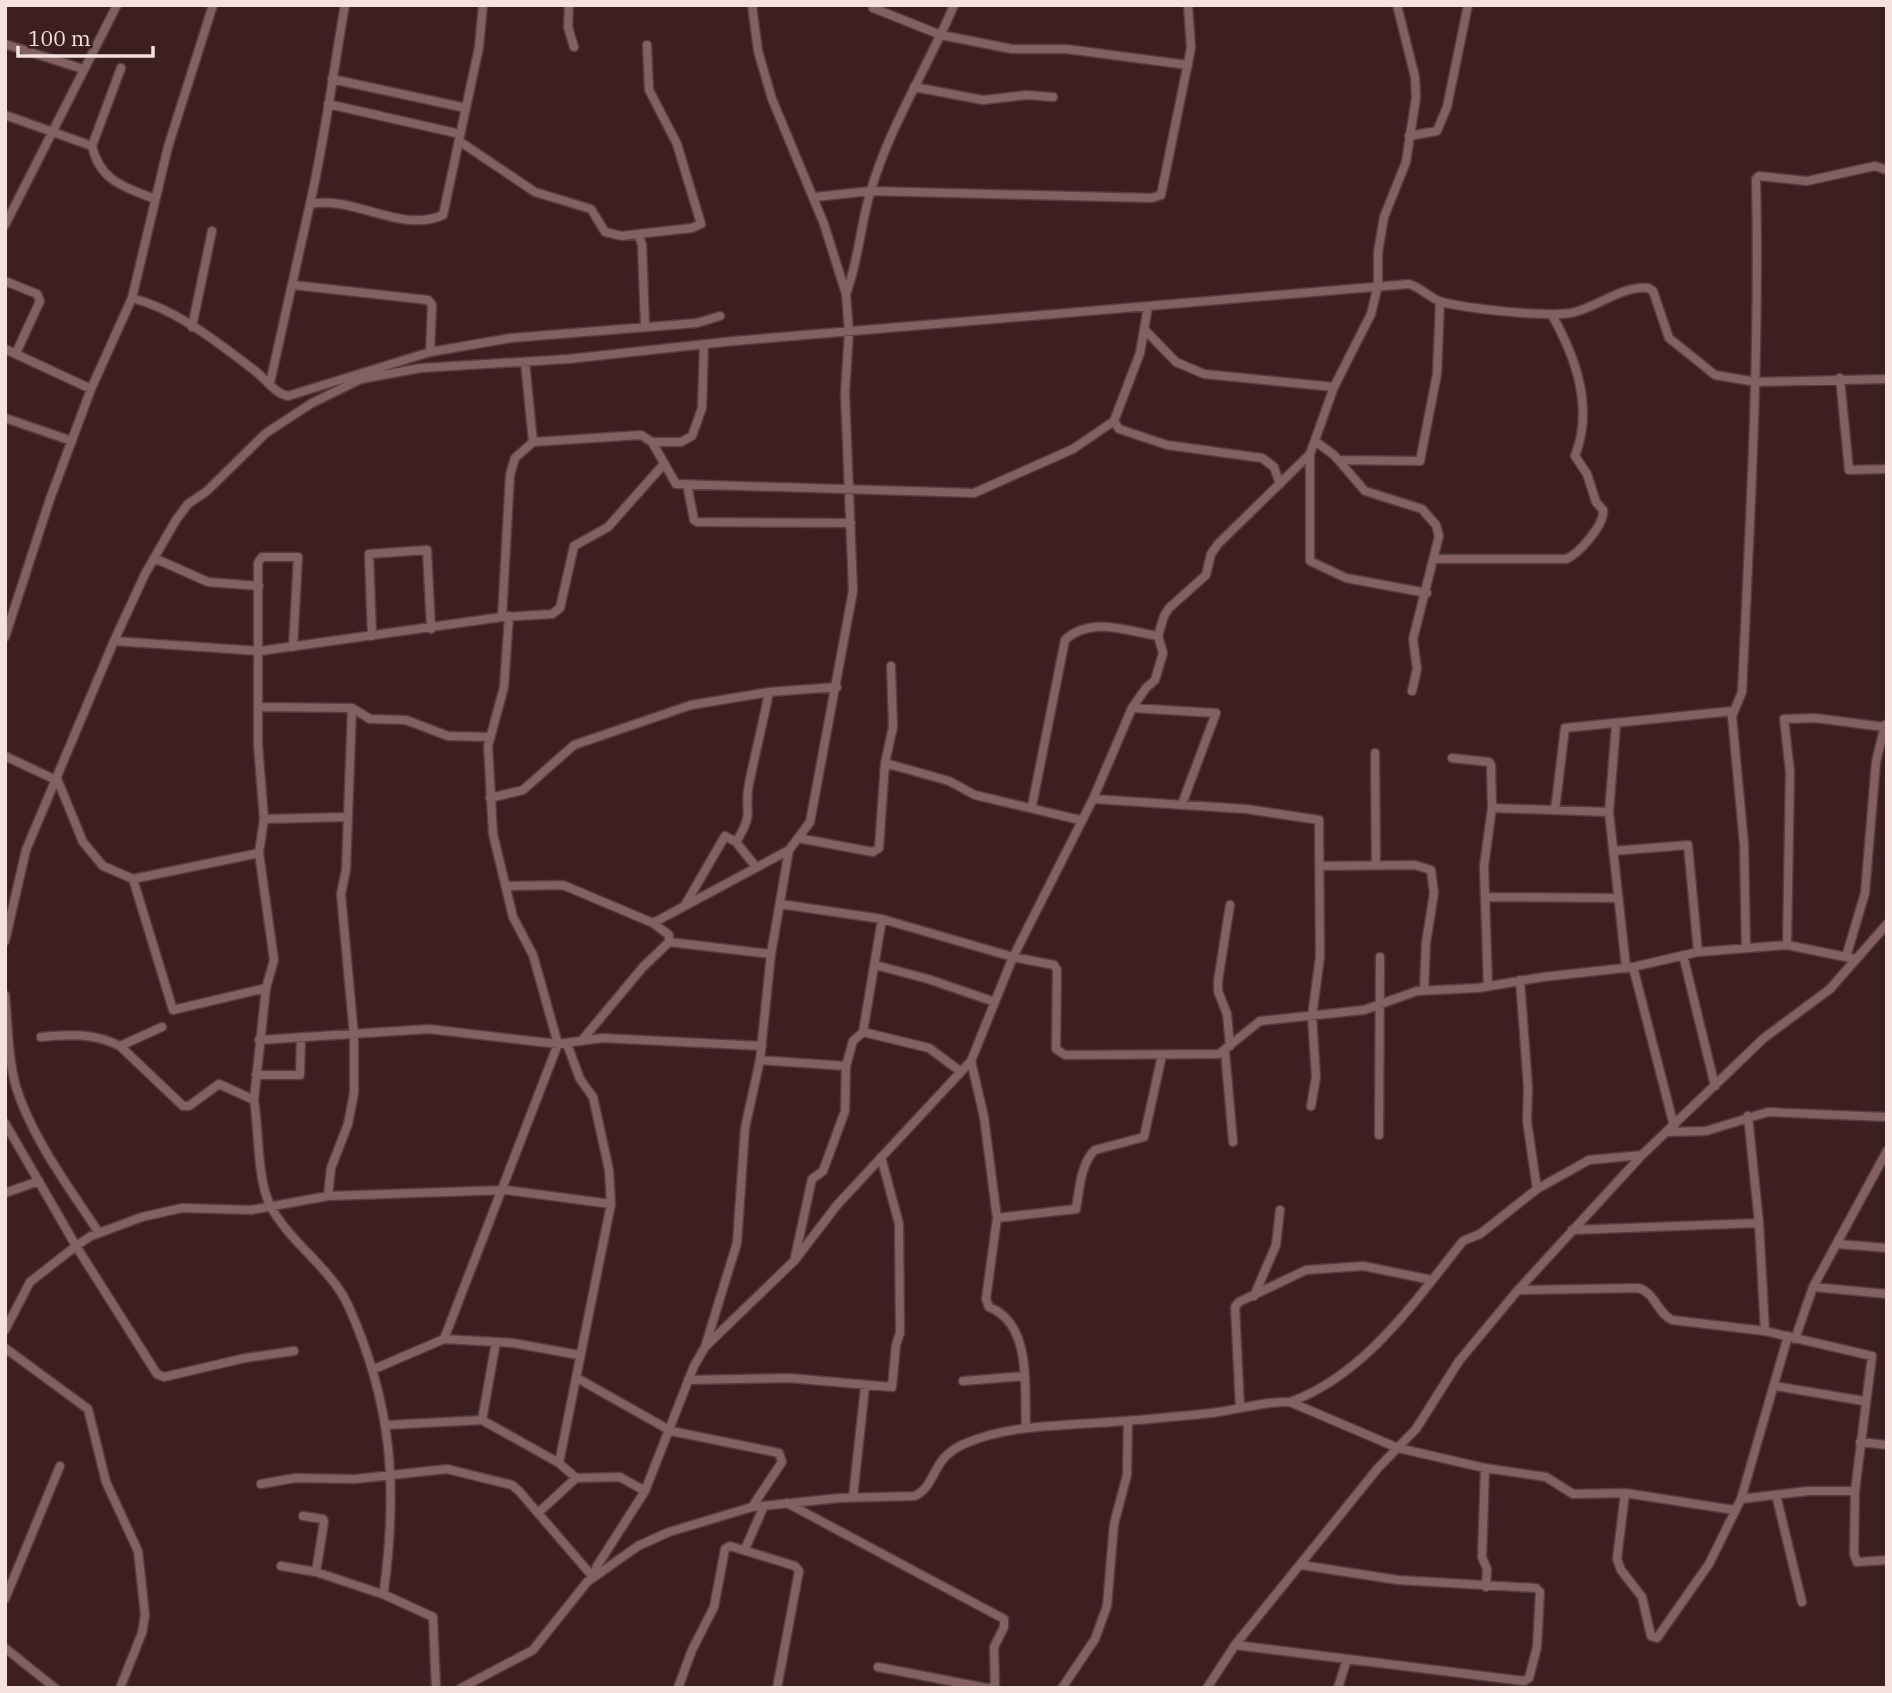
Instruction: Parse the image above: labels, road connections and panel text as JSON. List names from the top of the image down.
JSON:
{
  "scale_bar": "100 m"
}
